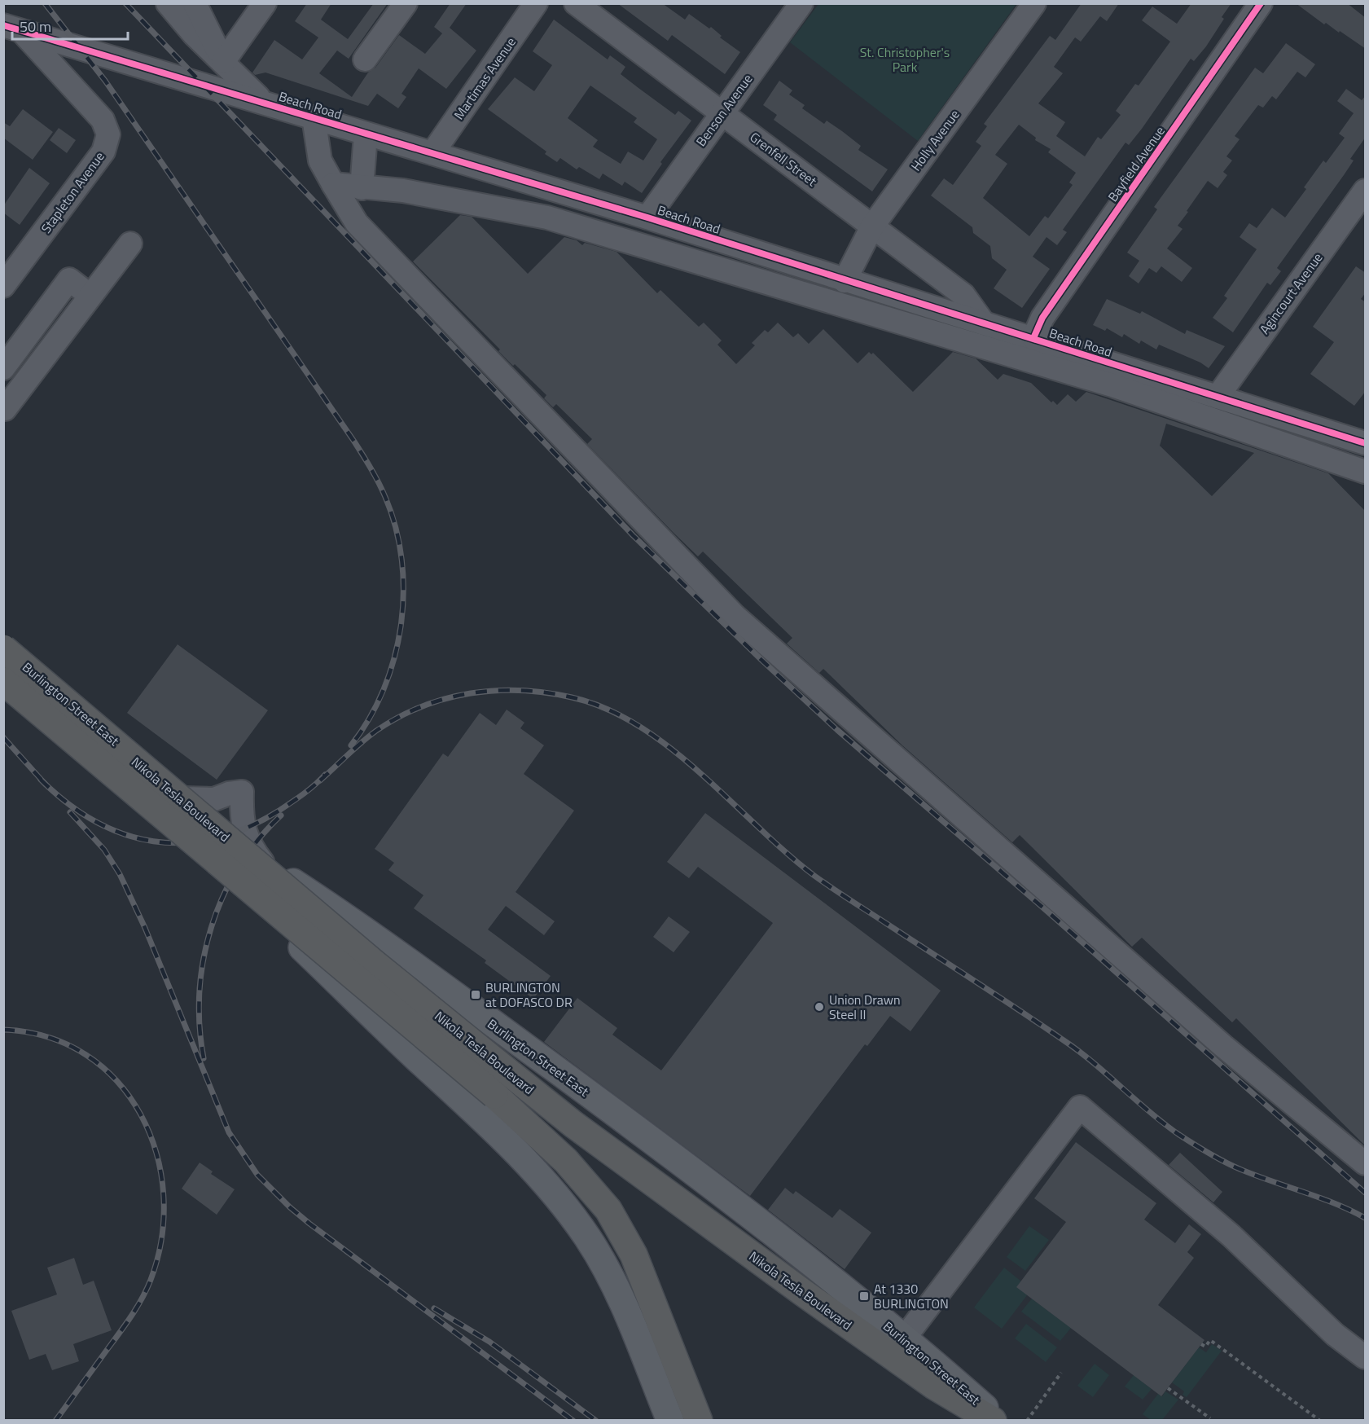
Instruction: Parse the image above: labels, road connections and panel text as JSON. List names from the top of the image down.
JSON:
{
  "streets": {
    "highway": ["Nikola Tesla Boulevard"],
    "main road": ["Burlington Street East"],
    "street": [
      "Martimas Avenue",
      "Beach Road",
      "Benson Avenue",
      "Holly Avenue",
      "Grenfell Street",
      "Bayfield Avenue",
      "Stapleton Avenue",
      "Agincourt Avenue"
    ]
  },
  "crossings": [
    ["Martimas Avenue", "Beach Road"],
    ["Beach Road", "Benson Avenue"],
    ["Beach Road", "Holly Avenue"],
    ["Beach Road", "Grenfell Street"],
    ["Beach Road", "Bayfield Avenue"],
    ["Beach Road", "Stapleton Avenue"],
    ["Beach Road", "Agincourt Avenue"],
    ["Benson Avenue", "Grenfell Street"],
    ["Holly Avenue", "Grenfell Street"],
    ["Burlington Street East", "Nikola Tesla Boulevard"]
  ],
  "parks": ["St. Christopher's Park"],
  "places": {
    "transit": ["BURLINGTON at DOFASCO DR", "At 1330 BURLINGTON"],
    "other": ["Union Drawn Steel II"]
  },
  "scale_bar": "50 m"
}
